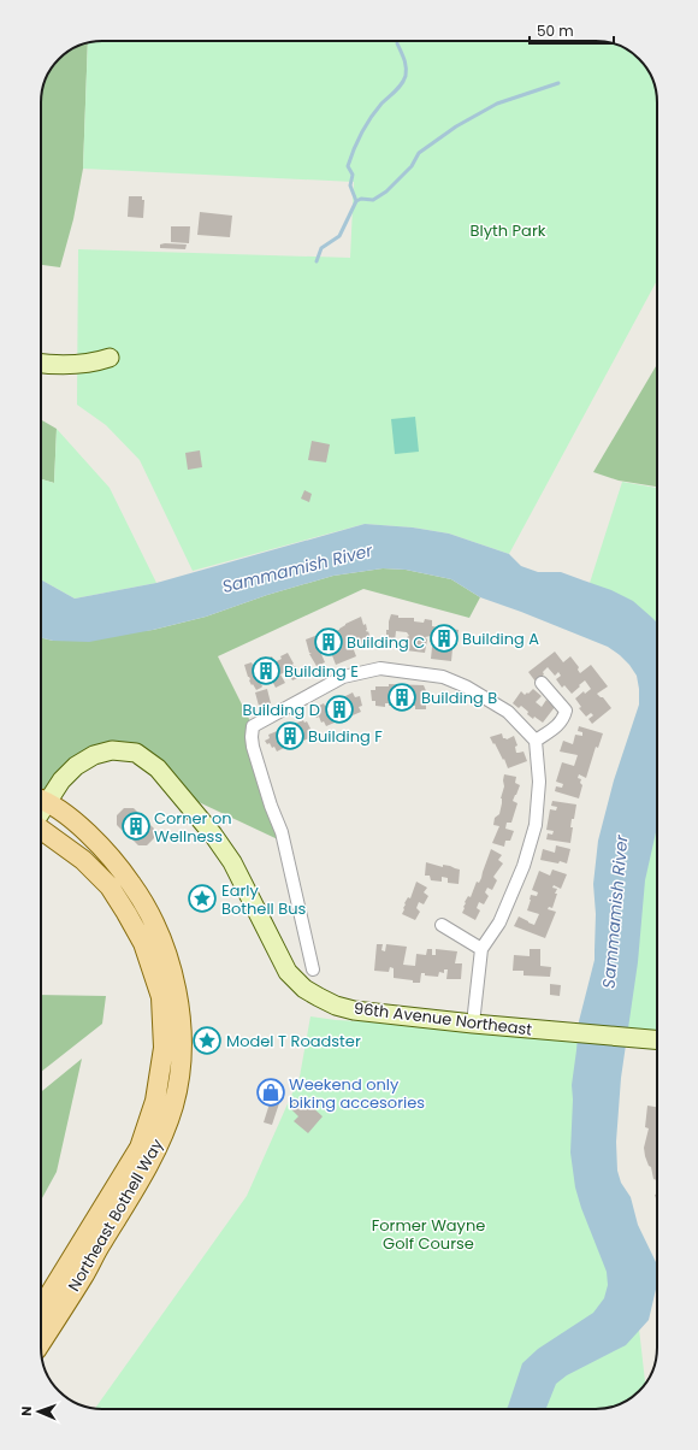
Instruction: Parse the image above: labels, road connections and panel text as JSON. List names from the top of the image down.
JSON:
{
  "streets": {
    "main road": ["96th Avenue Northeast", "Northeast Bothell Way"]
  },
  "crossings": [
    ["96th Avenue Northeast", "Northeast Bothell Way"]
  ],
  "water": ["Sammamish River"],
  "parks": ["Blyth Park", "Former Wayne Golf Course"],
  "places": {
    "building": [
      "Building A",
      "Building C",
      "Building E",
      "Building B",
      "Building D",
      "Building F",
      "Corner on Wellness"
    ],
    "place": ["Early Bothell Bus", "Model T Roadster"],
    "shop": ["Weekend only biking accesories"]
  },
  "scale_bar": "50 m",
  "north": "left"
}
